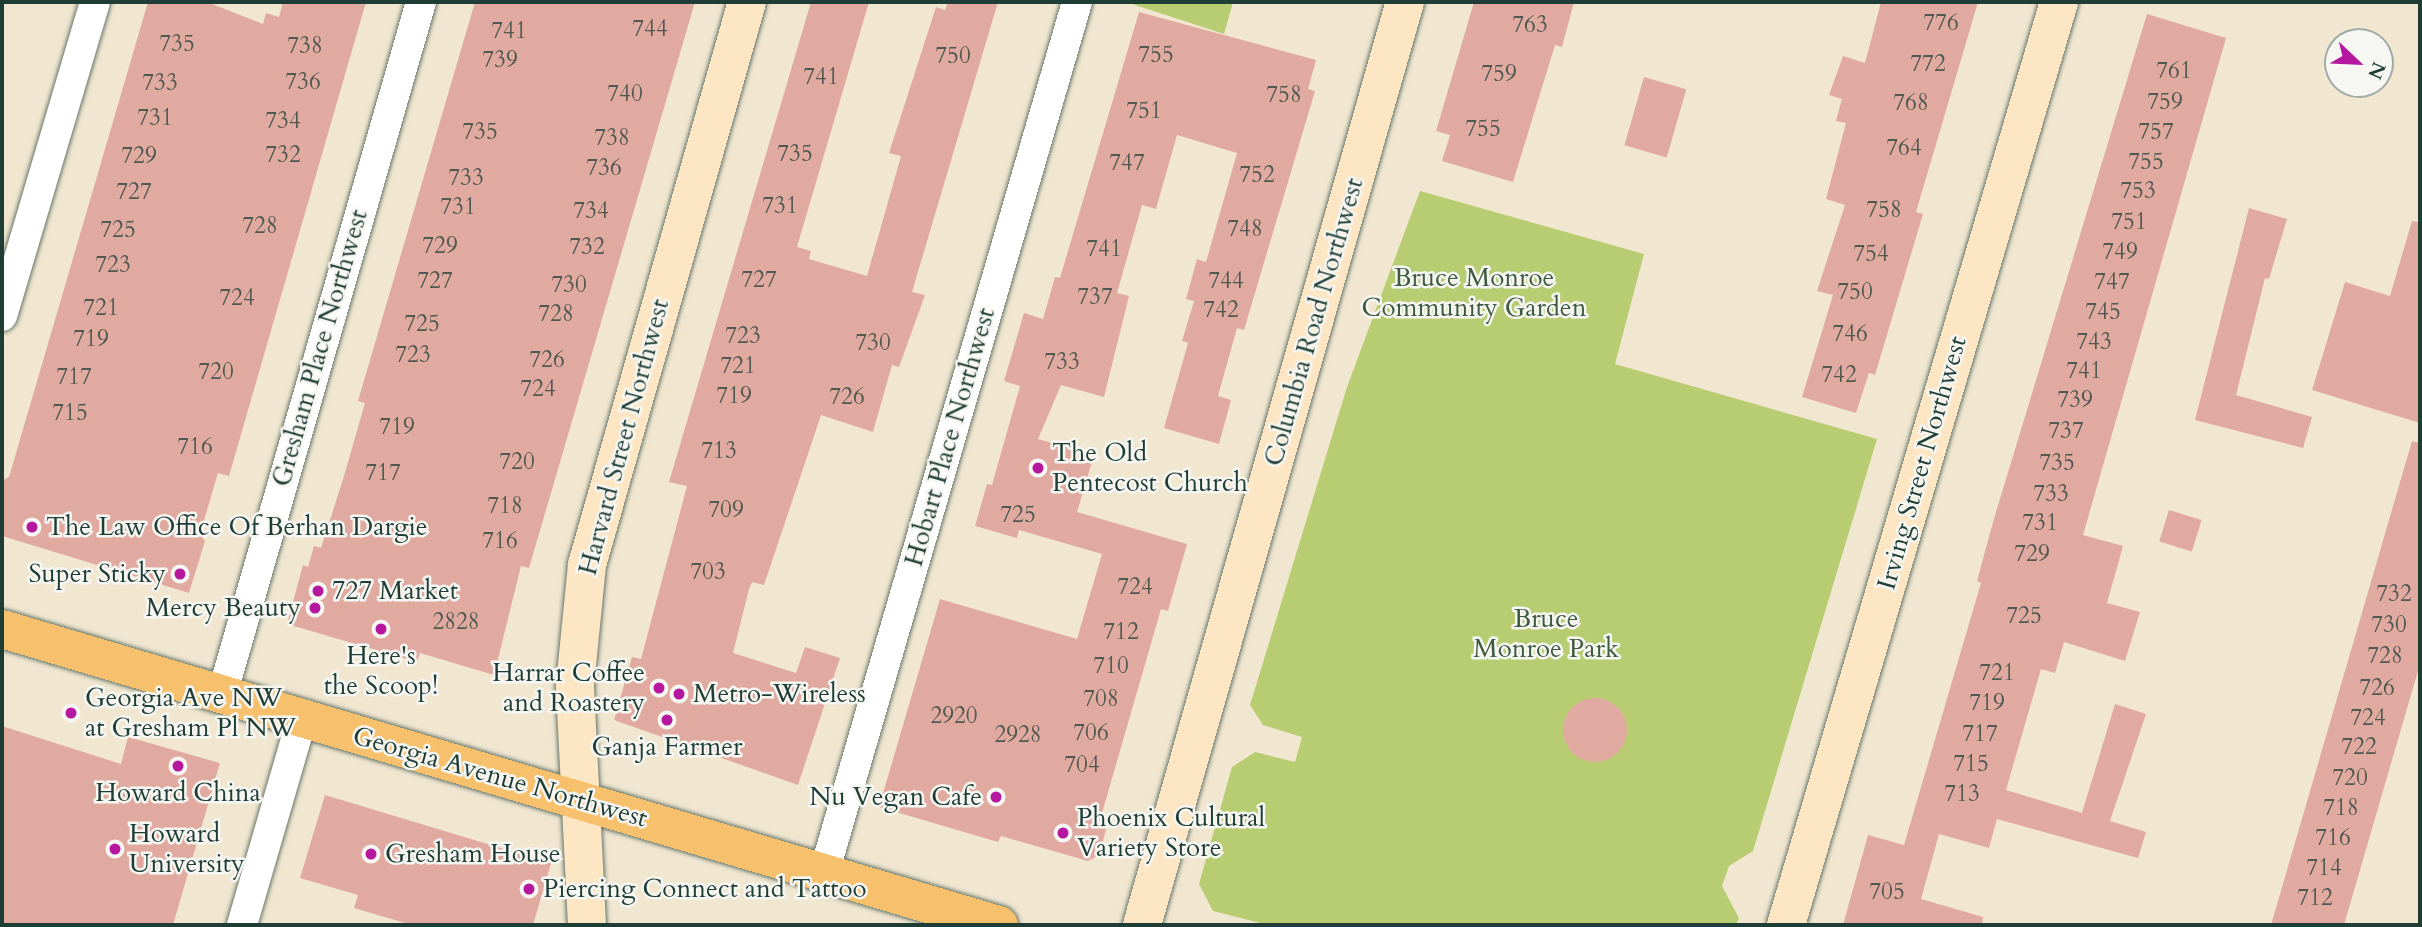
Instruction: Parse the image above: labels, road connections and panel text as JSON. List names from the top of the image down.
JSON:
{
  "streets": {
    "highway": ["Georgia Avenue Northwest"],
    "main road": ["Columbia Road Northwest", "Harvard Street Northwest", "Irving Street Northwest"],
    "street": ["Gresham Place Northwest", "Hobart Place Northwest"]
  },
  "crossings": [
    ["Gresham Place Northwest", "Georgia Avenue Northwest"],
    ["Harvard Street Northwest", "Georgia Avenue Northwest"],
    ["Hobart Place Northwest", "Georgia Avenue Northwest"]
  ],
  "parks": ["Bruce Monroe Community Garden", "Bruce Monroe Park"],
  "places": [
    "The Old Pentecost Church",
    "The Law Office Of Berhan Dargie",
    "Super Sticky",
    "727 Market",
    "Mercy Beauty",
    "Here's the Scoop!",
    "Harrar Coffee and Roastery",
    "Metro-Wireless",
    "Georgia Ave NW at Gresham Pl NW",
    "Ganja Farmer",
    "Howard China",
    "Nu Vegan Cafe",
    "Phoenix Cultural Variety Store",
    "Howard University",
    "Gresham House",
    "Piercing Connect and Tattoo"
  ],
  "house_numbers": [
    "776",
    "763",
    "744",
    "741",
    "735",
    "738",
    "755",
    "750",
    "739",
    "772",
    "761",
    "759",
    "741",
    "736",
    "733",
    "740",
    "758",
    "759",
    "768",
    "751",
    "731",
    "734",
    "755",
    "735",
    "757",
    "738",
    "764",
    "735",
    "732",
    "729",
    "755",
    "747",
    "736",
    "752",
    "733",
    "753",
    "727",
    "731",
    "731",
    "758",
    "734",
    "751",
    "728",
    "748",
    "725",
    "729",
    "732",
    "741",
    "749",
    "754",
    "723",
    "727",
    "727",
    "744",
    "747",
    "730",
    "750",
    "737",
    "724",
    "721",
    "742",
    "745",
    "728",
    "725",
    "746",
    "723",
    "719",
    "743",
    "730",
    "723",
    "726",
    "733",
    "721",
    "741",
    "720",
    "742",
    "717",
    "724",
    "719",
    "726",
    "739",
    "715",
    "719",
    "737",
    "716",
    "713",
    "720",
    "735",
    "717",
    "733",
    "718",
    "709",
    "725",
    "731",
    "716",
    "729",
    "703",
    "724",
    "732",
    "725",
    "2828",
    "730",
    "712",
    "728",
    "710",
    "721",
    "726",
    "708",
    "719",
    "2920",
    "724",
    "706",
    "717",
    "2928",
    "722",
    "715",
    "704",
    "720",
    "713",
    "718",
    "716",
    "714",
    "705",
    "712"
  ],
  "north": "bottom right"
}
